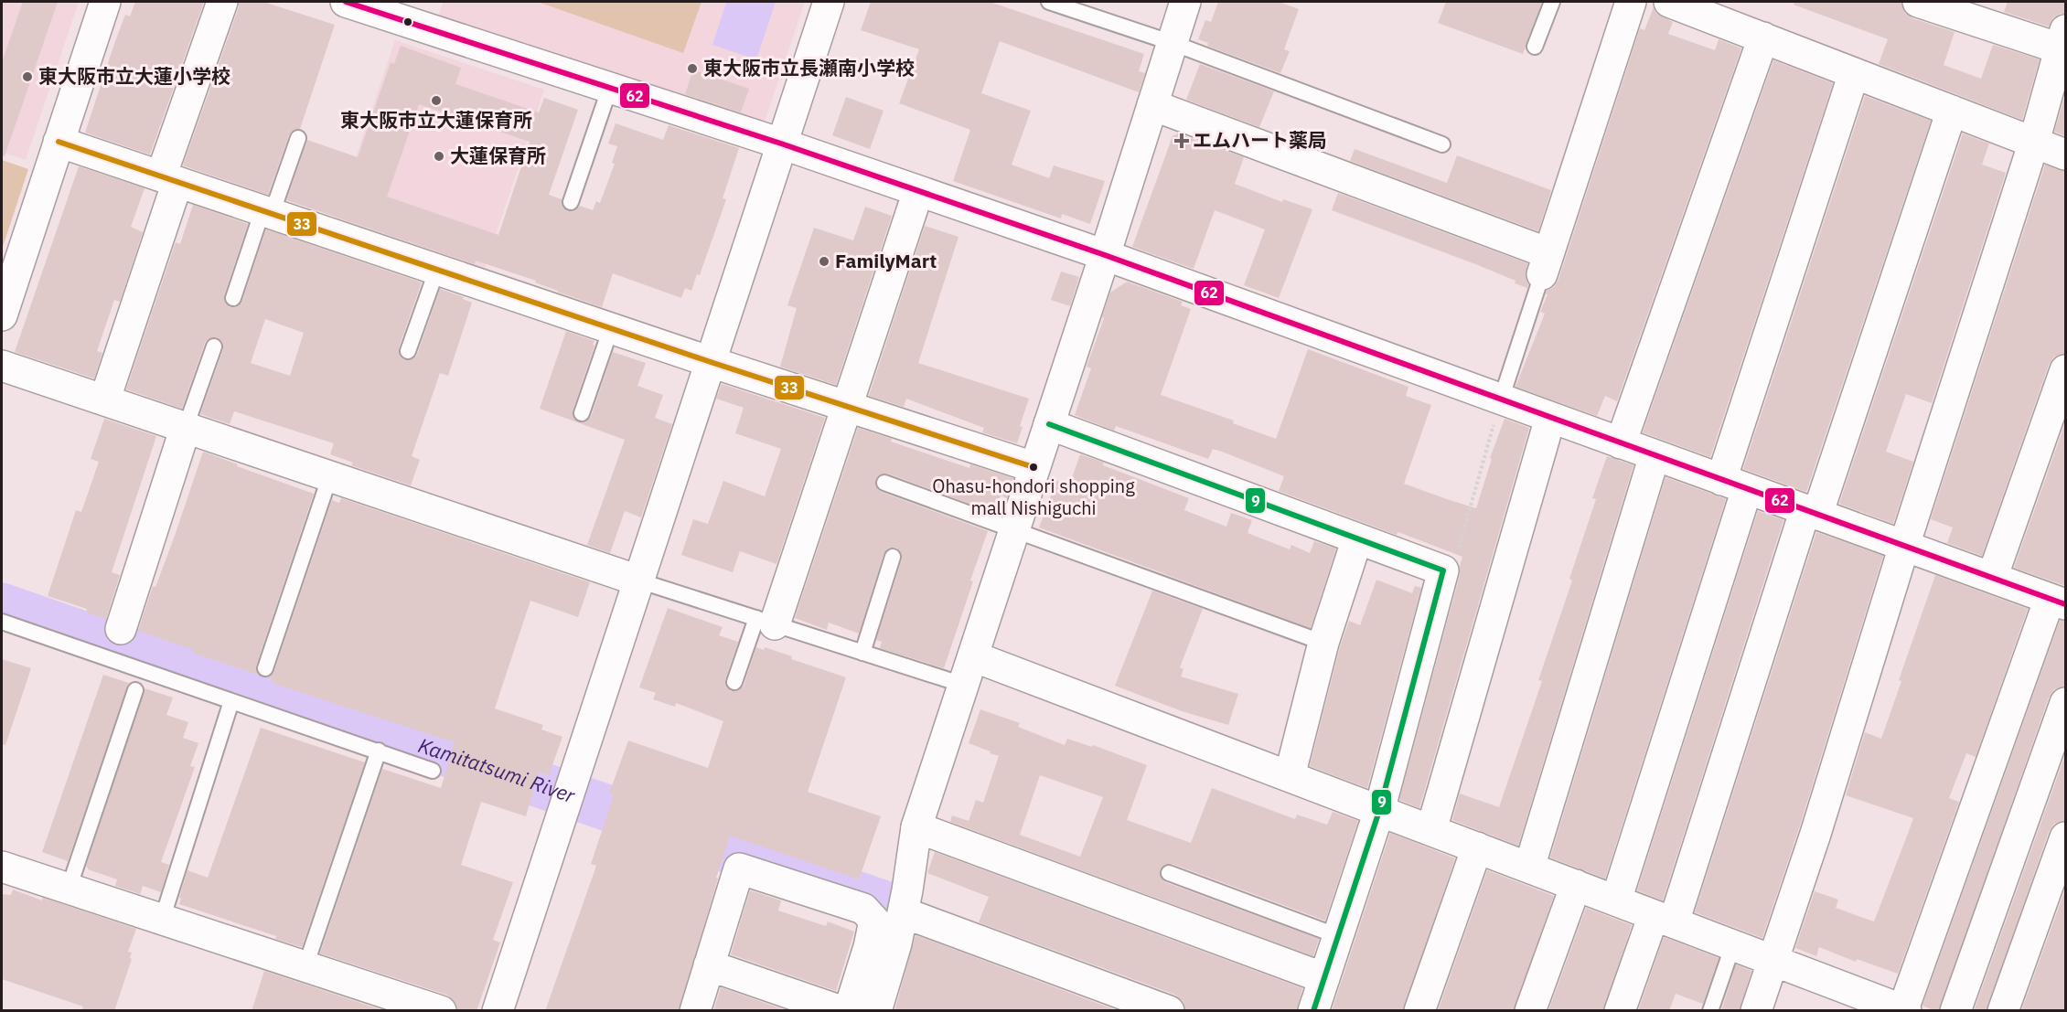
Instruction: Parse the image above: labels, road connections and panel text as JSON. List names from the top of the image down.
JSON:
{
  "water": ["Kamitatsumi River"],
  "places": {
    "other": [
      "東大阪市立長瀬南小学校",
      "東大阪市立大蓮小学校",
      "東大阪市立大蓮保育所",
      "大蓮保育所",
      "FamilyMart",
      "Ohasu-hondori shopping mall Nishiguchi"
    ],
    "health": ["エムハート薬局"]
  },
  "lines": ["transit line 62", "transit line 33", "transit line 9"]
}
